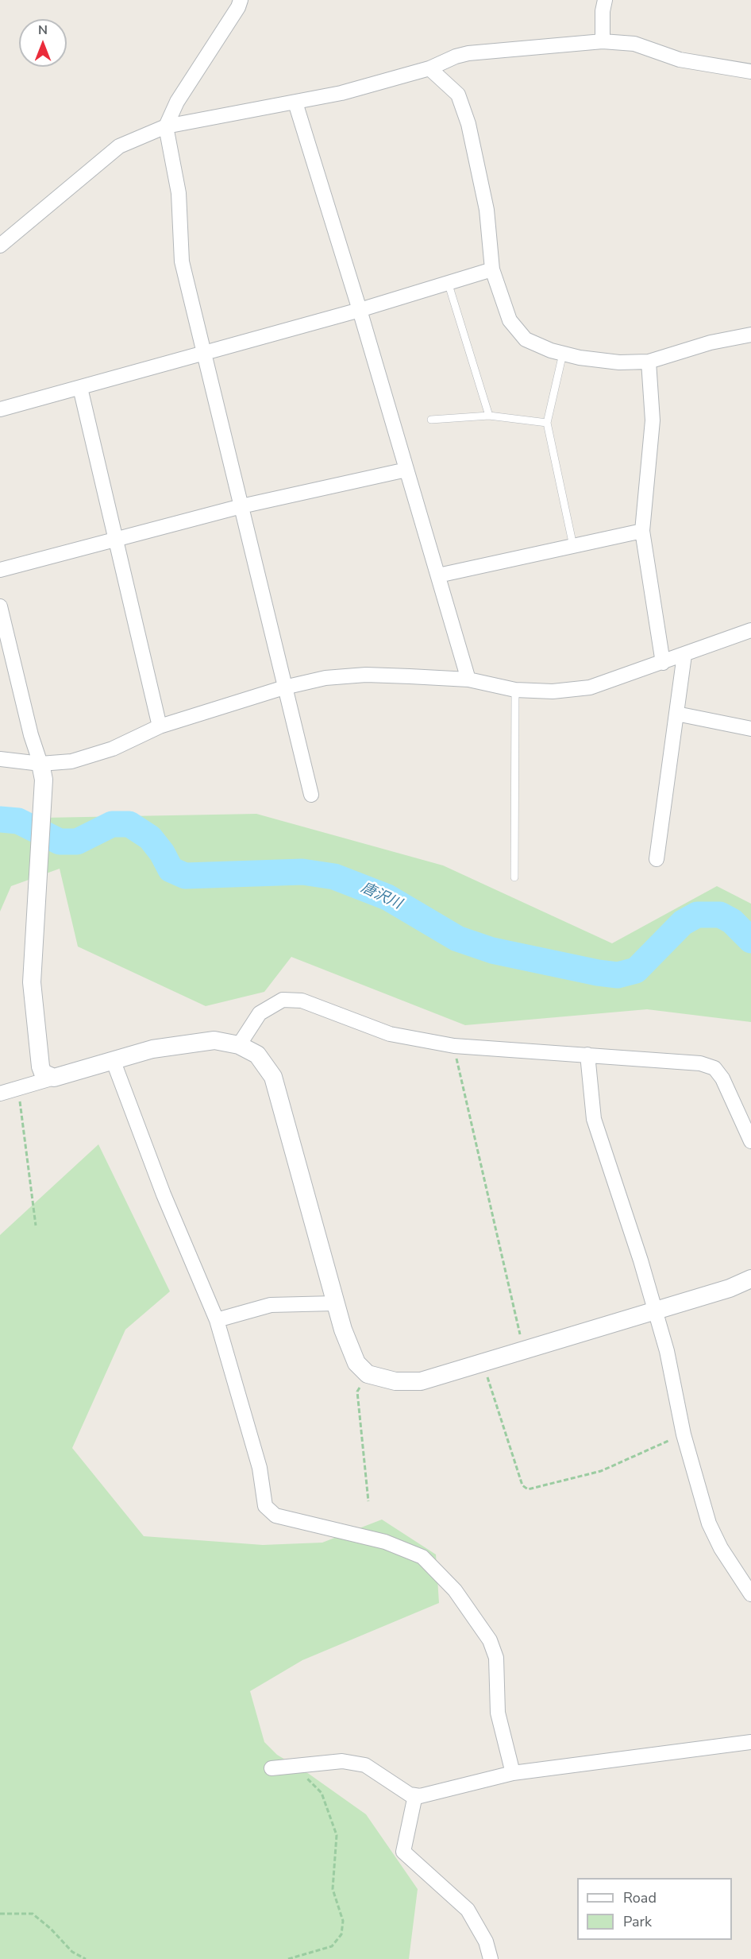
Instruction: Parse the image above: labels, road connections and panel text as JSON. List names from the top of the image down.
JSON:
{
  "water": ["唐沢川"],
  "legend": ["Road", "Park"],
  "north": "top"
}
